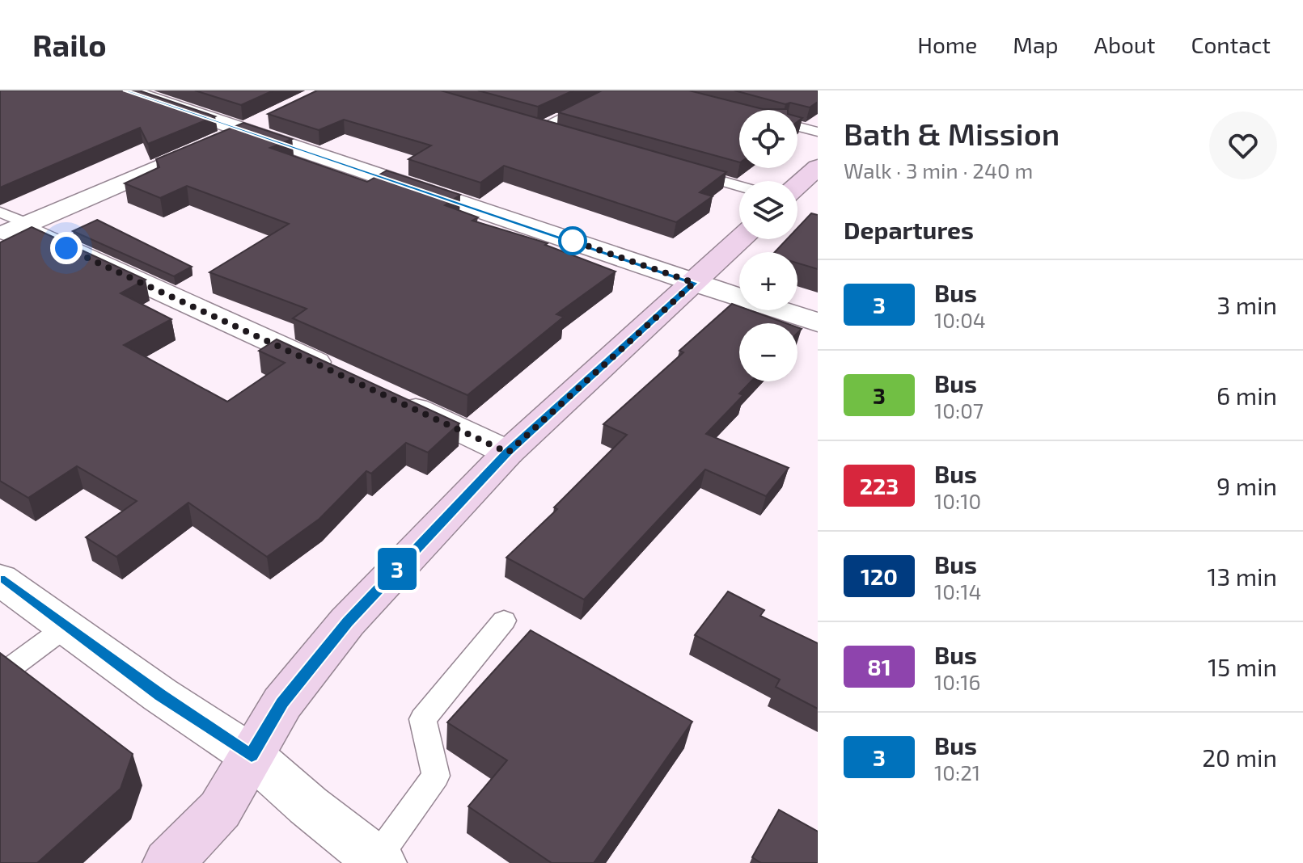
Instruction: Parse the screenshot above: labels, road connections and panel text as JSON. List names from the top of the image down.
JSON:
{
  "lines": ["bus line 3"],
  "page": {
    "header": "Railo",
    "nav": [
      "Home",
      "Map",
      "About",
      "Contact"
    ],
    "on_map": "3",
    "heading": [
      ["Bath & Mission", "Walk · 3 min · 240 m"],
      "Departures"
    ],
    "map_buttons": ["+", "−"],
    "list": [
      {
        "mark": "3",
        "name": "Bus",
        "note": "10:04",
        "value": "3 min"
      },
      {
        "mark": "3",
        "name": "Bus",
        "note": "10:07",
        "value": "6 min"
      },
      {
        "mark": "223",
        "name": "Bus",
        "note": "10:10",
        "value": "9 min"
      },
      {
        "mark": "120",
        "name": "Bus",
        "note": "10:14",
        "value": "13 min"
      },
      {
        "mark": "81",
        "name": "Bus",
        "note": "10:16",
        "value": "15 min"
      },
      {
        "mark": "3",
        "name": "Bus",
        "note": "10:21",
        "value": "20 min"
      }
    ]
  }
}
